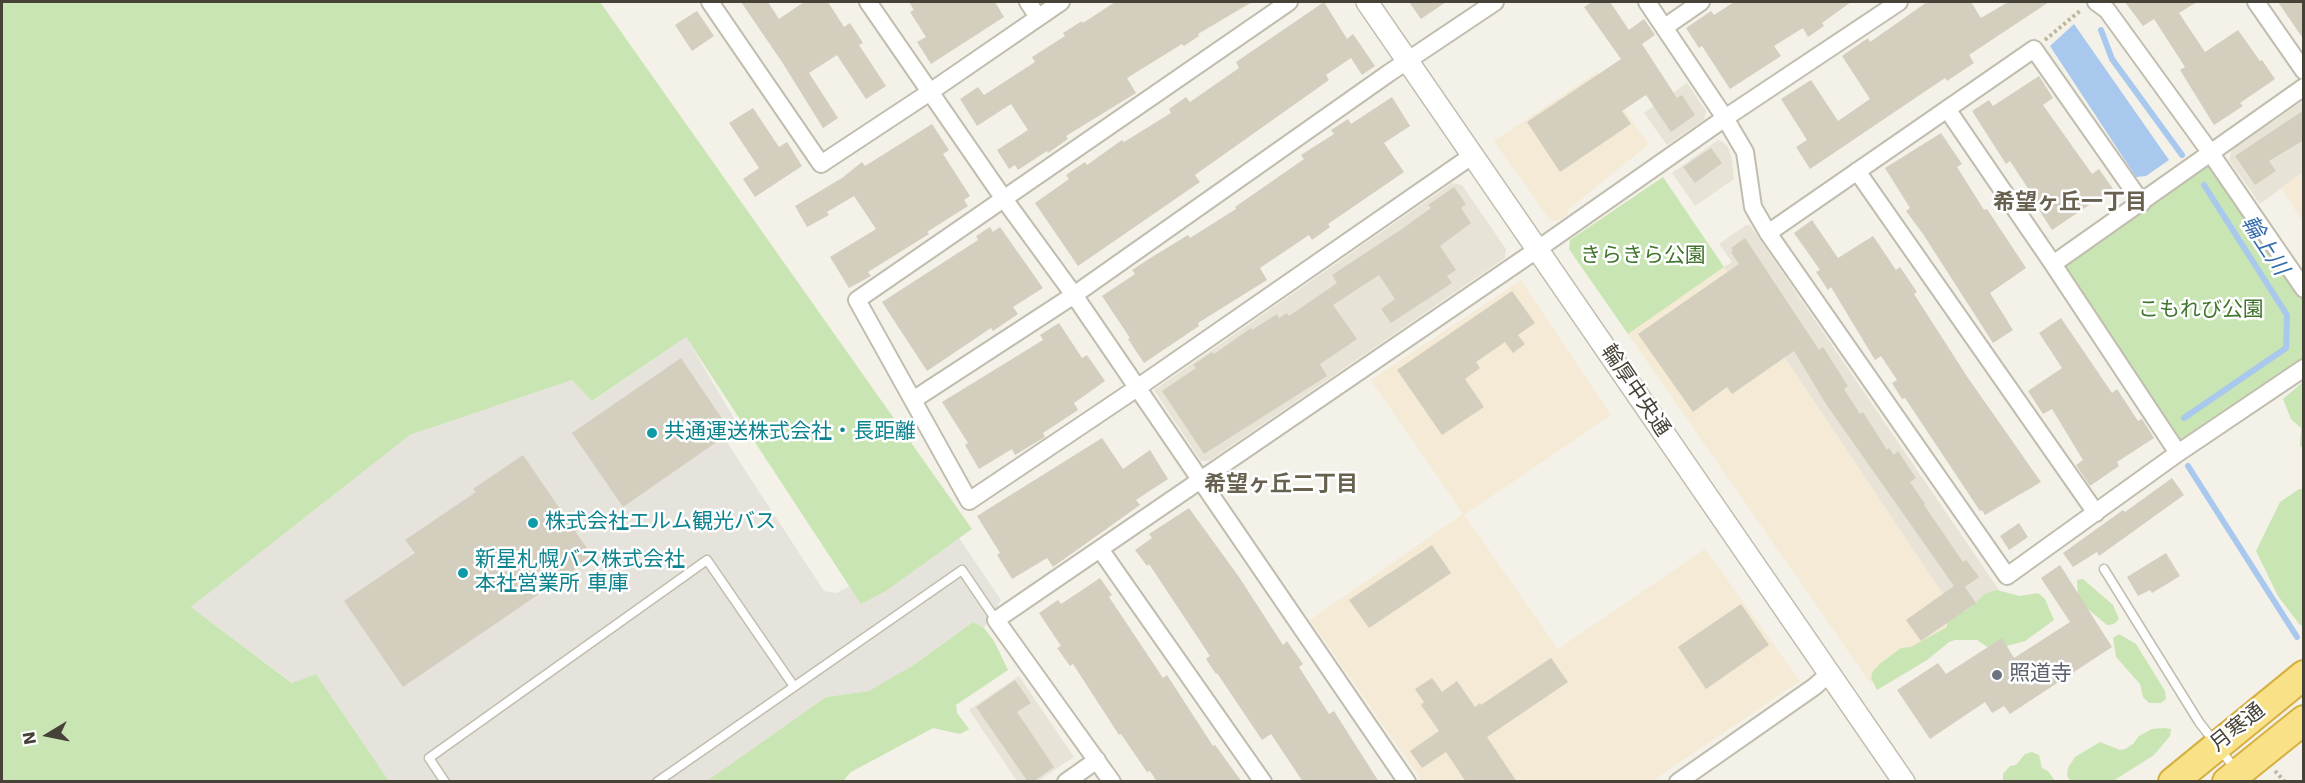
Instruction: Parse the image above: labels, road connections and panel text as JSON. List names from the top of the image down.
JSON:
{
  "streets": {
    "highway": ["月寒通"],
    "street": ["輪厚中央通"]
  },
  "districts": ["希望ヶ丘一丁目", "希望ヶ丘二丁目"],
  "water": ["輪上川"],
  "parks": ["きらきら公園", "こもれび公園"],
  "places": [
    "共通運送株式会社・長距離",
    "株式会社エルム観光バス",
    "新星札幌バス株式会社 本社営業所 車庫",
    "照道寺"
  ],
  "north": "left"
}
